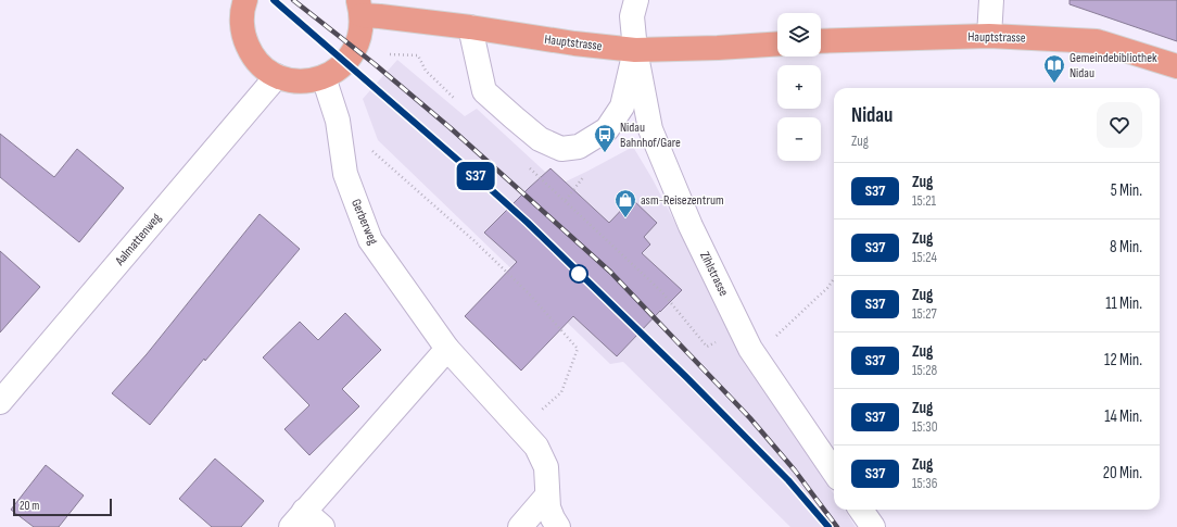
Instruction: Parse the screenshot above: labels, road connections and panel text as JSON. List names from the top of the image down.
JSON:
{
  "streets": {
    "main road": ["Hauptstrasse"],
    "street": ["Gerberweg", "Aalmattenweg", "Zihlstrasse"]
  },
  "crossings": [
    ["Hauptstrasse", "Zihlstrasse"]
  ],
  "places": {
    "library": ["Gemeindebibliothek Nidau"],
    "bus stop": ["Nidau Bahnhof/Gare"],
    "shop": ["asm-Reisezentrum"]
  },
  "scale_bar": "20 m",
  "page": {
    "on_map": "S37",
    "map_buttons": ["+", "−"],
    "heading": ["Nidau", "Zug"],
    "list": [
      {
        "mark": "S37",
        "name": "Zug",
        "note": "15:21",
        "value": "5 Min."
      },
      {
        "mark": "S37",
        "name": "Zug",
        "note": "15:24",
        "value": "8 Min."
      },
      {
        "mark": "S37",
        "name": "Zug",
        "note": "15:27",
        "value": "11 Min."
      },
      {
        "mark": "S37",
        "name": "Zug",
        "note": "15:28",
        "value": "12 Min."
      },
      {
        "mark": "S37",
        "name": "Zug",
        "note": "15:30",
        "value": "14 Min."
      },
      {
        "mark": "S37",
        "name": "Zug",
        "note": "15:36",
        "value": "20 Min."
      }
    ],
    "scale": "20 m"
  }
}
